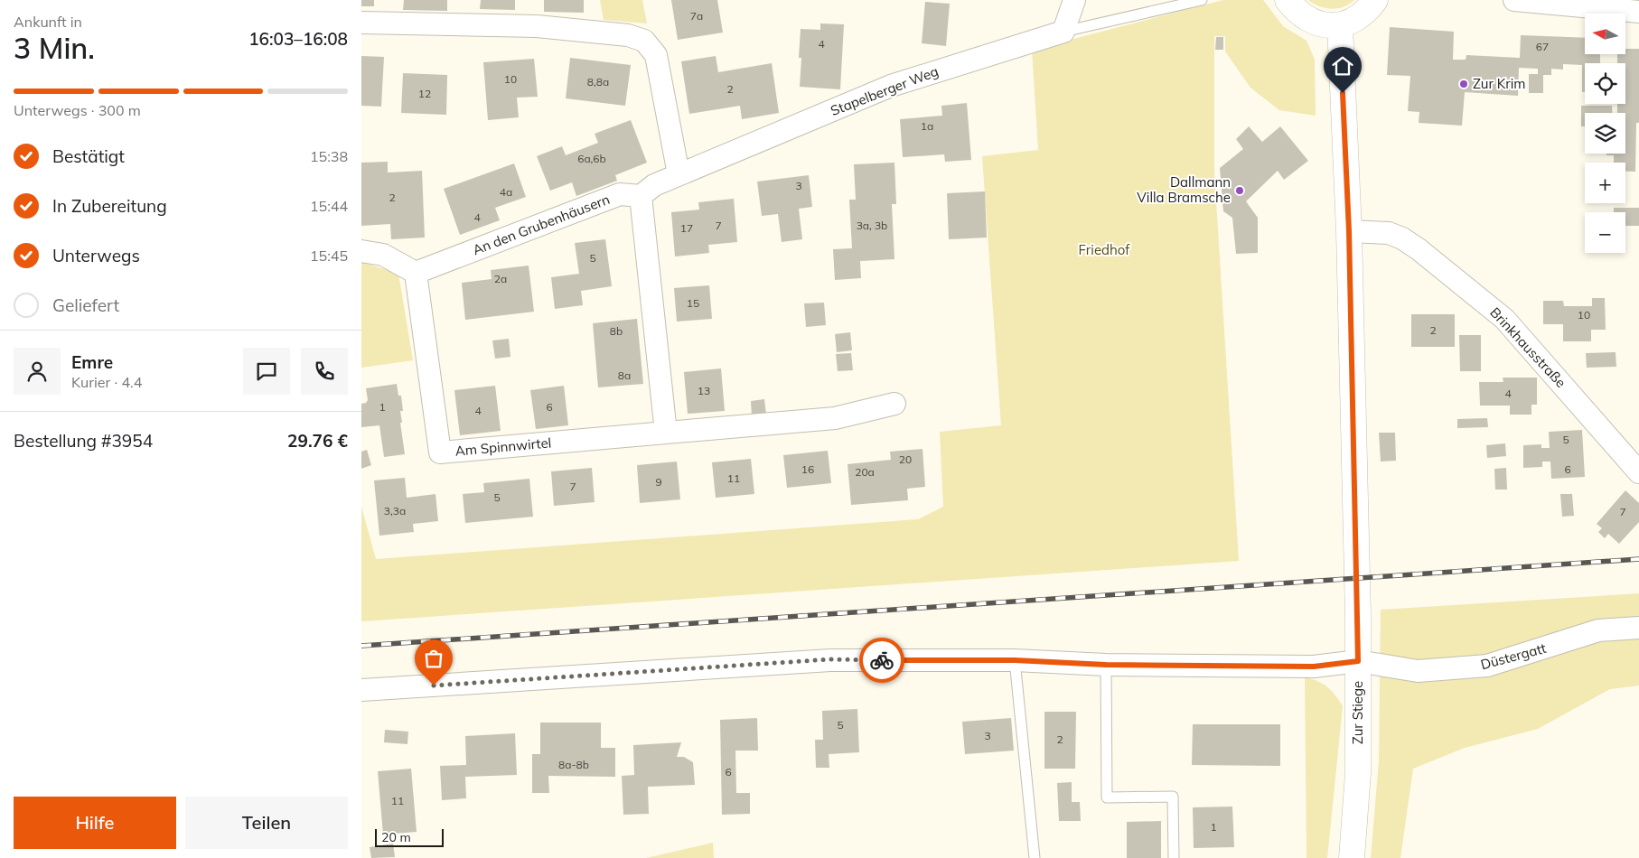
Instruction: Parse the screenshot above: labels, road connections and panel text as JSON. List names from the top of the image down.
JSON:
{
  "streets": {
    "street": [
      "Stapelberger Weg",
      "An den Grubenhäusern",
      "Brinkhausstraße",
      "Am Spinnwirtel",
      "Düstergatt",
      "Zur Stiege"
    ]
  },
  "crossings": [
    ["An den Grubenhäusern", "Am Spinnwirtel"],
    ["Brinkhausstraße", "Zur Stiege"],
    ["Düstergatt", "Zur Stiege"]
  ],
  "parks": ["Friedhof"],
  "places": ["Zur Krim", "Dallmann Villa Bramsche"],
  "house_numbers": [
    "7a",
    "4",
    "67",
    "10",
    "8,8a",
    "2",
    "12",
    "1a",
    "6a,6b",
    "3",
    "4a",
    "2",
    "4",
    "7",
    "3a, 3b",
    "17",
    "5",
    "2a",
    "15",
    "10",
    "2",
    "8b",
    "8a",
    "13",
    "4",
    "1",
    "6",
    "4",
    "5",
    "20",
    "16",
    "6",
    "20a",
    "11",
    "9",
    "7",
    "5",
    "3,3a",
    "7",
    "5",
    "3",
    "2",
    "8a-8b",
    "6",
    "11",
    "1"
  ],
  "scale_bar": "20 m",
  "north": "left",
  "page": {
    "heading": ["3 Min.", "Ankunft in", "16:03–16:08"],
    "panel": [
      "Emre",
      "Kurier · 4.4",
      "Bestellung #3954",
      "29.76 €"
    ],
    "map_buttons": ["+", "−"],
    "bar": "Unterwegs · 300 m",
    "list": [
      ["Bestätigt", "15:38"],
      ["In Zubereitung", "15:44"],
      ["Unterwegs", "15:45"],
      "Geliefert"
    ],
    "buttons": ["Hilfe", "Teilen"],
    "scale": "20 m"
  }
}
